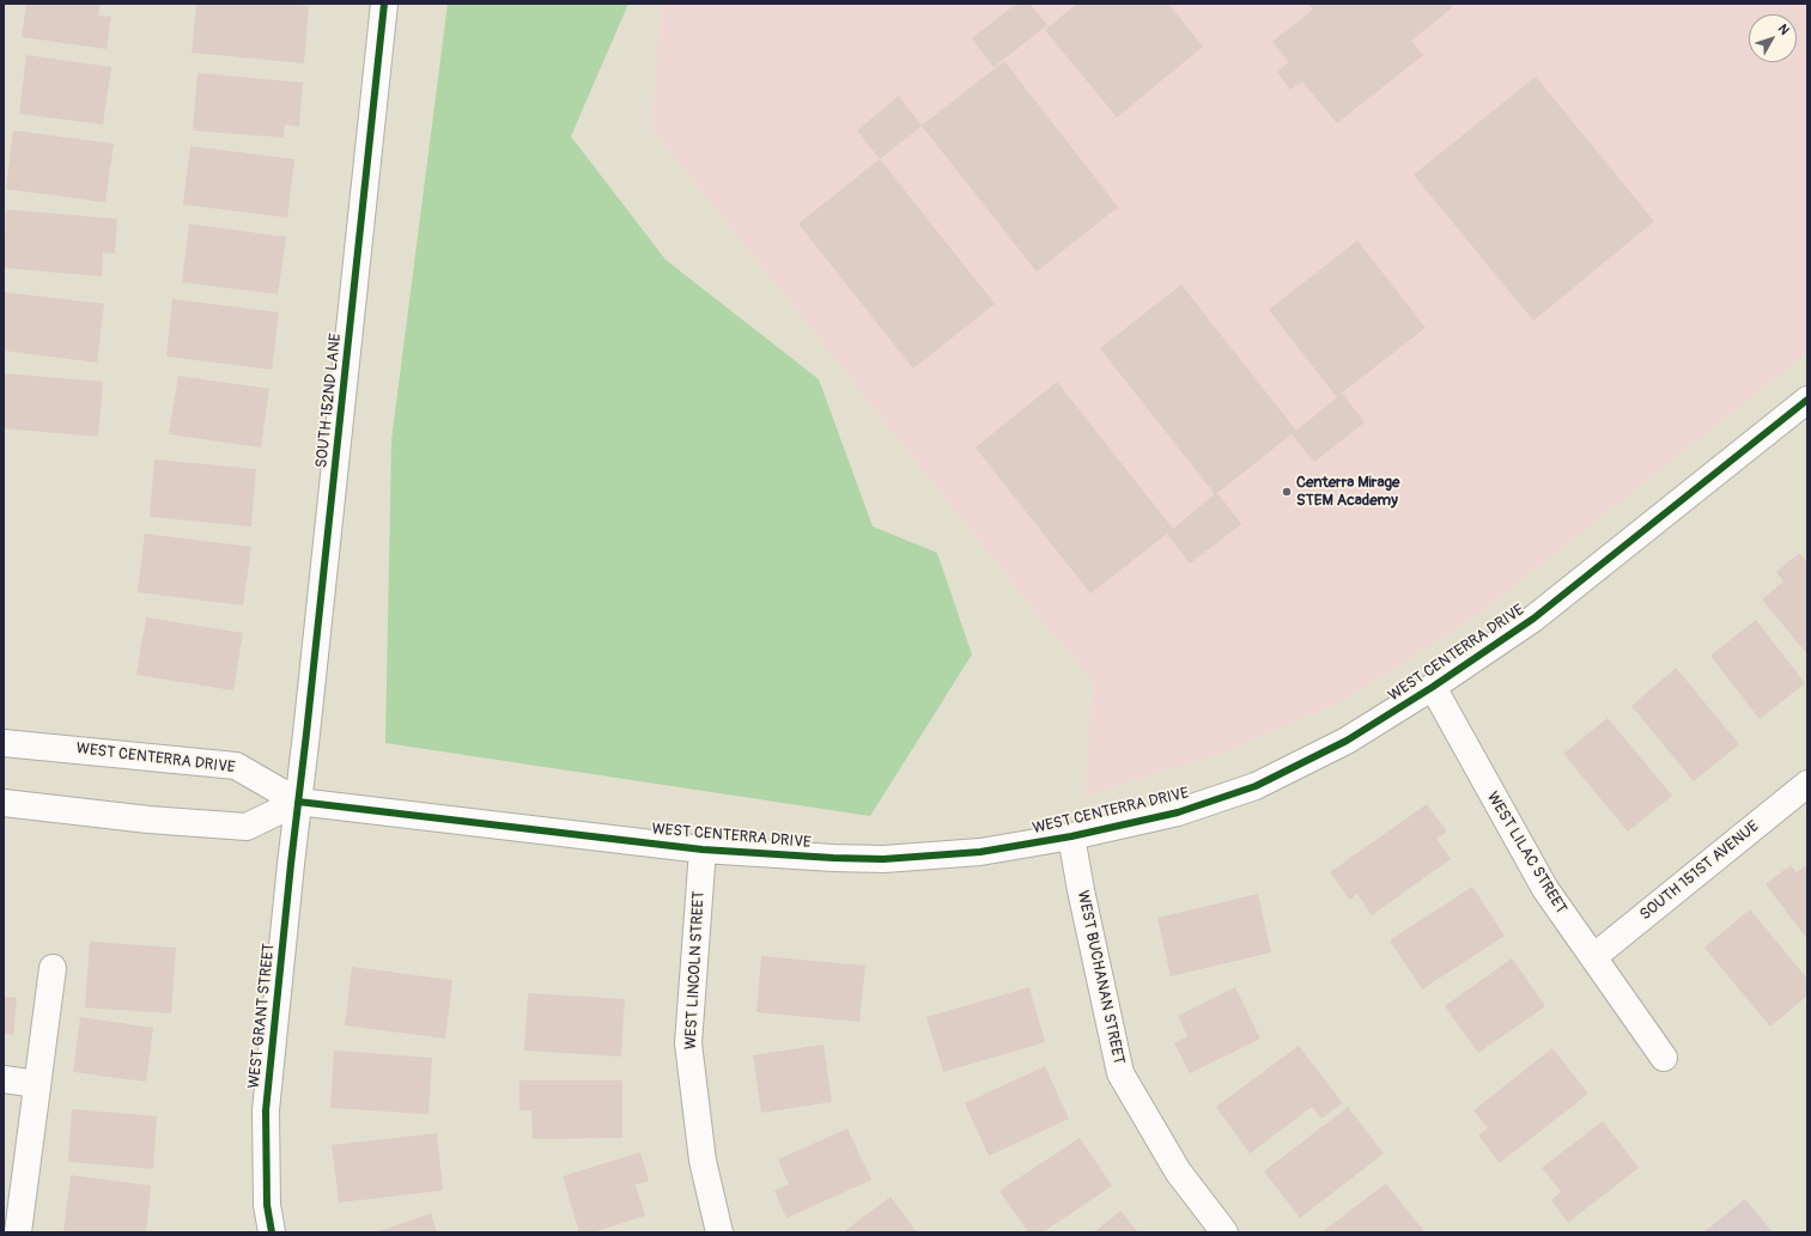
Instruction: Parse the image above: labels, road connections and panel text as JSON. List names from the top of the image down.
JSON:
{
  "streets": {
    "street": [
      "SOUTH 152ND LANE",
      "WEST CENTERRA DRIVE",
      "WEST LILAC STREET",
      "SOUTH 151ST AVENUE",
      "WEST LINCOLN STREET",
      "WEST BUCHANAN STREET",
      "WEST GRANT STREET"
    ]
  },
  "crossings": [
    ["SOUTH 152ND LANE", "WEST CENTERRA DRIVE"],
    ["SOUTH 152ND LANE", "WEST GRANT STREET"],
    ["WEST CENTERRA DRIVE", "WEST LILAC STREET"],
    ["WEST CENTERRA DRIVE", "WEST LINCOLN STREET"],
    ["WEST CENTERRA DRIVE", "WEST BUCHANAN STREET"],
    ["WEST CENTERRA DRIVE", "WEST GRANT STREET"],
    ["WEST LILAC STREET", "SOUTH 151ST AVENUE"]
  ],
  "places": ["Centerra Mirage STEM Academy"],
  "north": "top right"
}
